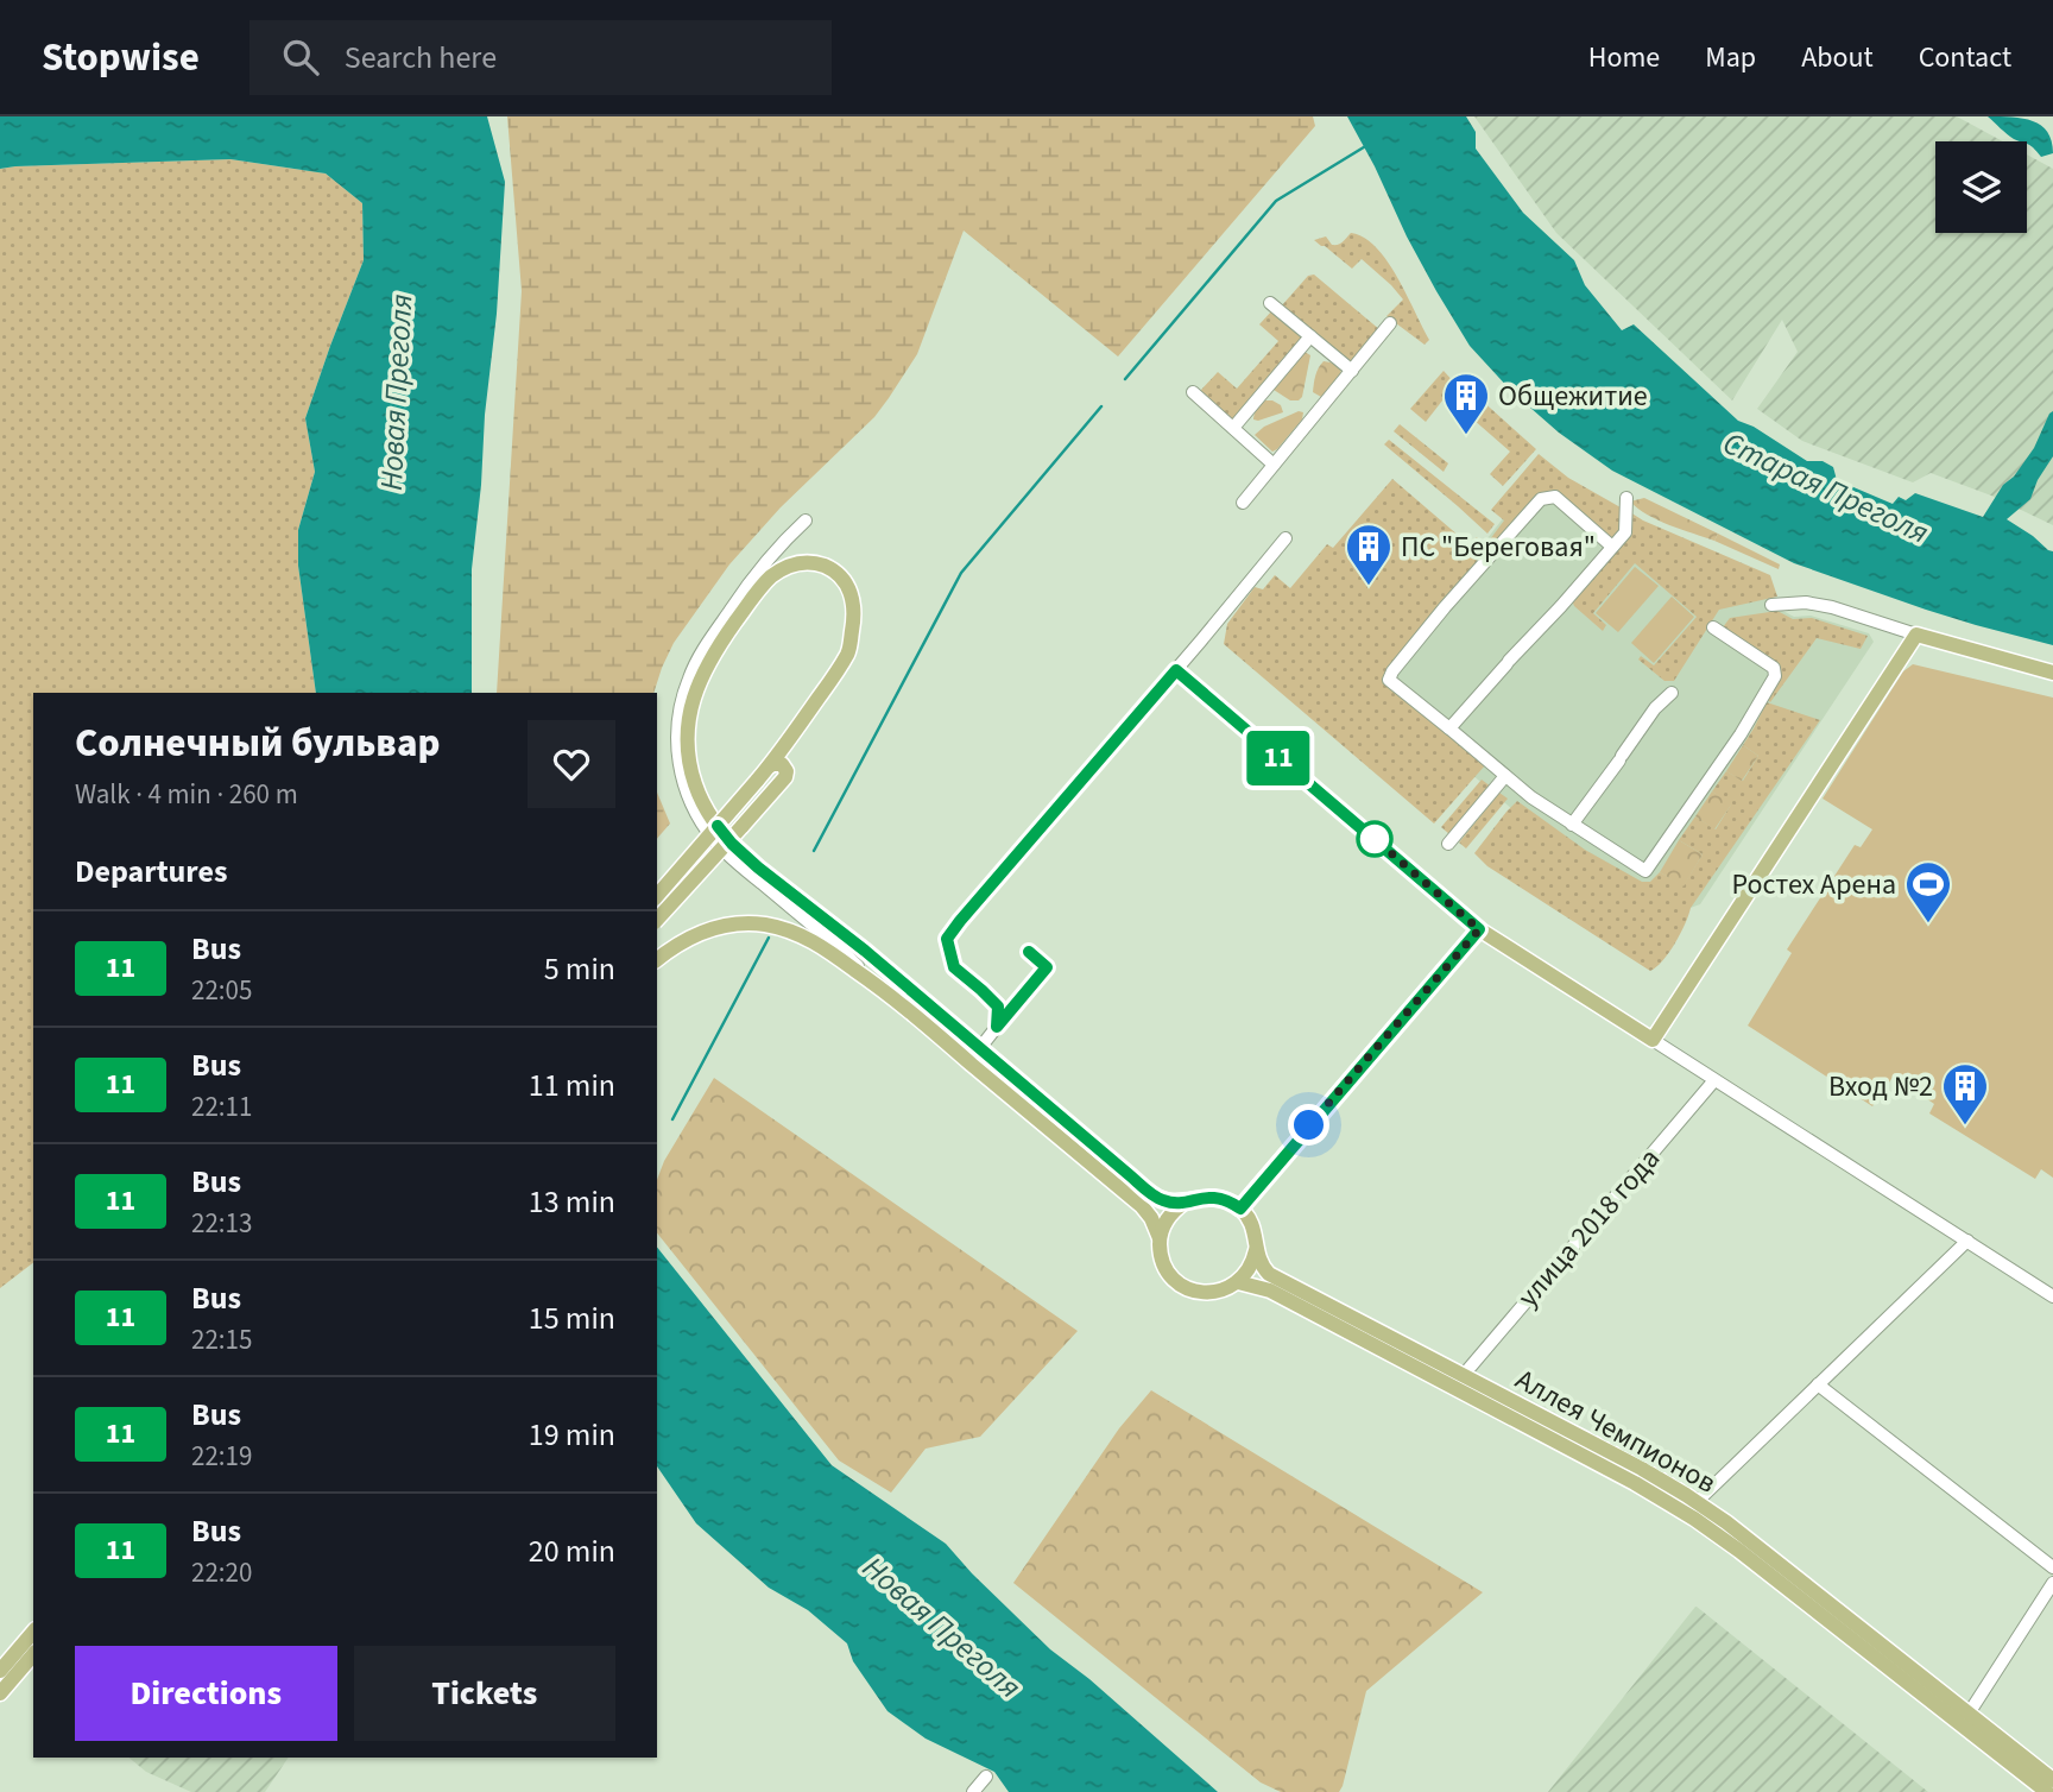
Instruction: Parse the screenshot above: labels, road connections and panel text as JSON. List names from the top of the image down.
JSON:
{
  "streets": {
    "main road": ["Аллея Чемпионов"],
    "street": ["улица 2018 года"]
  },
  "crossings": [
    ["улица 2018 года", "Аллея Чемпионов"]
  ],
  "water": ["Новая Преголя", "Старая Преголя"],
  "places": {
    "building": ["Общежитие", "ПС \"Береговая\"", "Вход №2"],
    "sports": ["Ростех Арена"]
  },
  "lines": ["bus line 11"],
  "page": {
    "header": "Stopwise",
    "search": "Search here",
    "nav": [
      "Home",
      "Map",
      "About",
      "Contact"
    ],
    "on_map": "11",
    "heading": [
      ["Солнечный бульвар", "Walk · 4 min · 260 m"],
      "Departures"
    ],
    "list": [
      {
        "mark": "11",
        "name": "Bus",
        "note": "22:05",
        "value": "5 min"
      },
      {
        "mark": "11",
        "name": "Bus",
        "note": "22:11",
        "value": "11 min"
      },
      {
        "mark": "11",
        "name": "Bus",
        "note": "22:13",
        "value": "13 min"
      },
      {
        "mark": "11",
        "name": "Bus",
        "note": "22:15",
        "value": "15 min"
      },
      {
        "mark": "11",
        "name": "Bus",
        "note": "22:19",
        "value": "19 min"
      },
      {
        "mark": "11",
        "name": "Bus",
        "note": "22:20",
        "value": "20 min"
      }
    ],
    "buttons": ["Directions", "Tickets"]
  }
}
